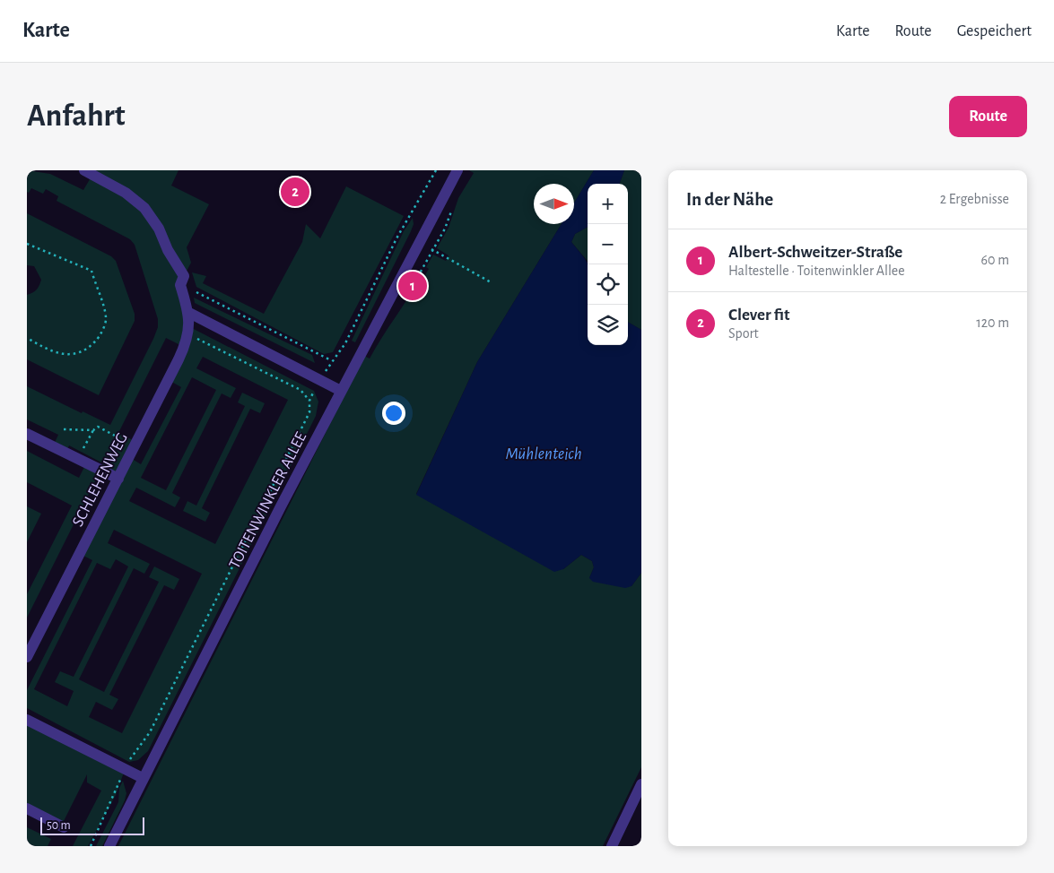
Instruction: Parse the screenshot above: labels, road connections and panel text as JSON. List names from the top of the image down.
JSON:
{
  "streets": {
    "street": ["SCHLEHENWEG", "TOITENWINKLER ALLEE"]
  },
  "water": ["Mühlenteich"],
  "scale_bar": "50 m",
  "north": "right",
  "page": {
    "header": "Karte",
    "nav": ["Karte", "Route", "Gespeichert"],
    "buttons": "Route",
    "title": "Anfahrt",
    "heading": ["In der Nähe", "2 Ergebnisse"],
    "pins": ["2", "1"],
    "map_buttons": ["+", "−"],
    "list": [
      {
        "mark": "1",
        "name": "Albert-Schweitzer-Straße",
        "note": "Haltestelle · Toitenwinkler Allee",
        "value": "60 m"
      },
      {
        "mark": "2",
        "name": "Clever fit",
        "note": "Sport",
        "value": "120 m"
      }
    ],
    "scale": "50 m"
  }
}
